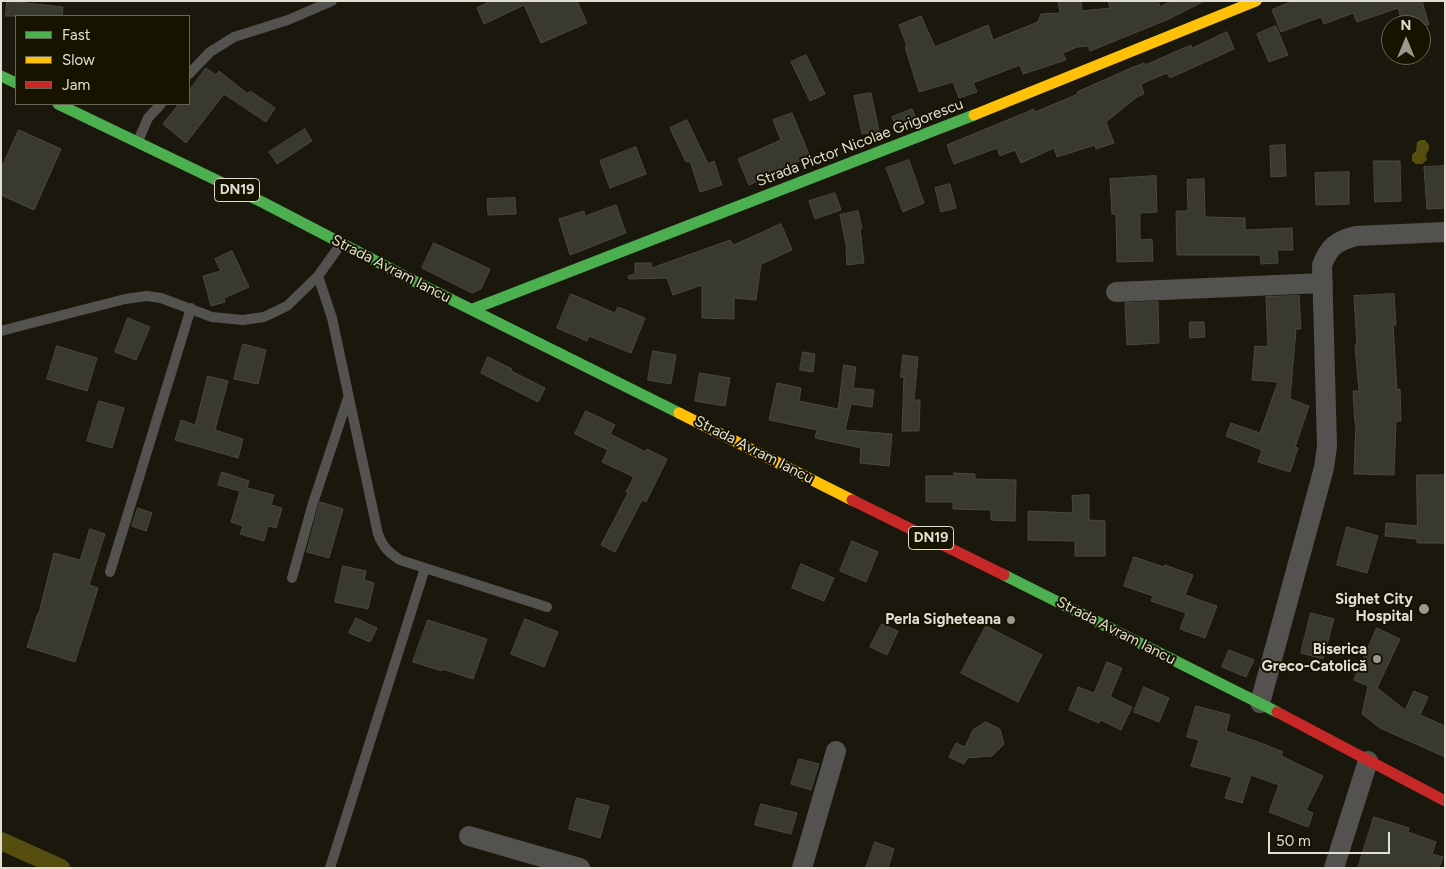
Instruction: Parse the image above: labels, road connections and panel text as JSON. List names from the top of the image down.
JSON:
{
  "streets": {
    "main road": ["Strada Pictor Nicolae Grigorescu", "DN19", "Strada Avram Iancu"]
  },
  "crossings": [
    ["Strada Pictor Nicolae Grigorescu", "Strada Avram Iancu"]
  ],
  "places": ["Sighet City Hospital", "Perla Sigheteana", "Biserica Greco-Catolică"],
  "legend": ["Fast", "Slow", "Jam"],
  "scale_bar": "50 m",
  "north": "top"
}
